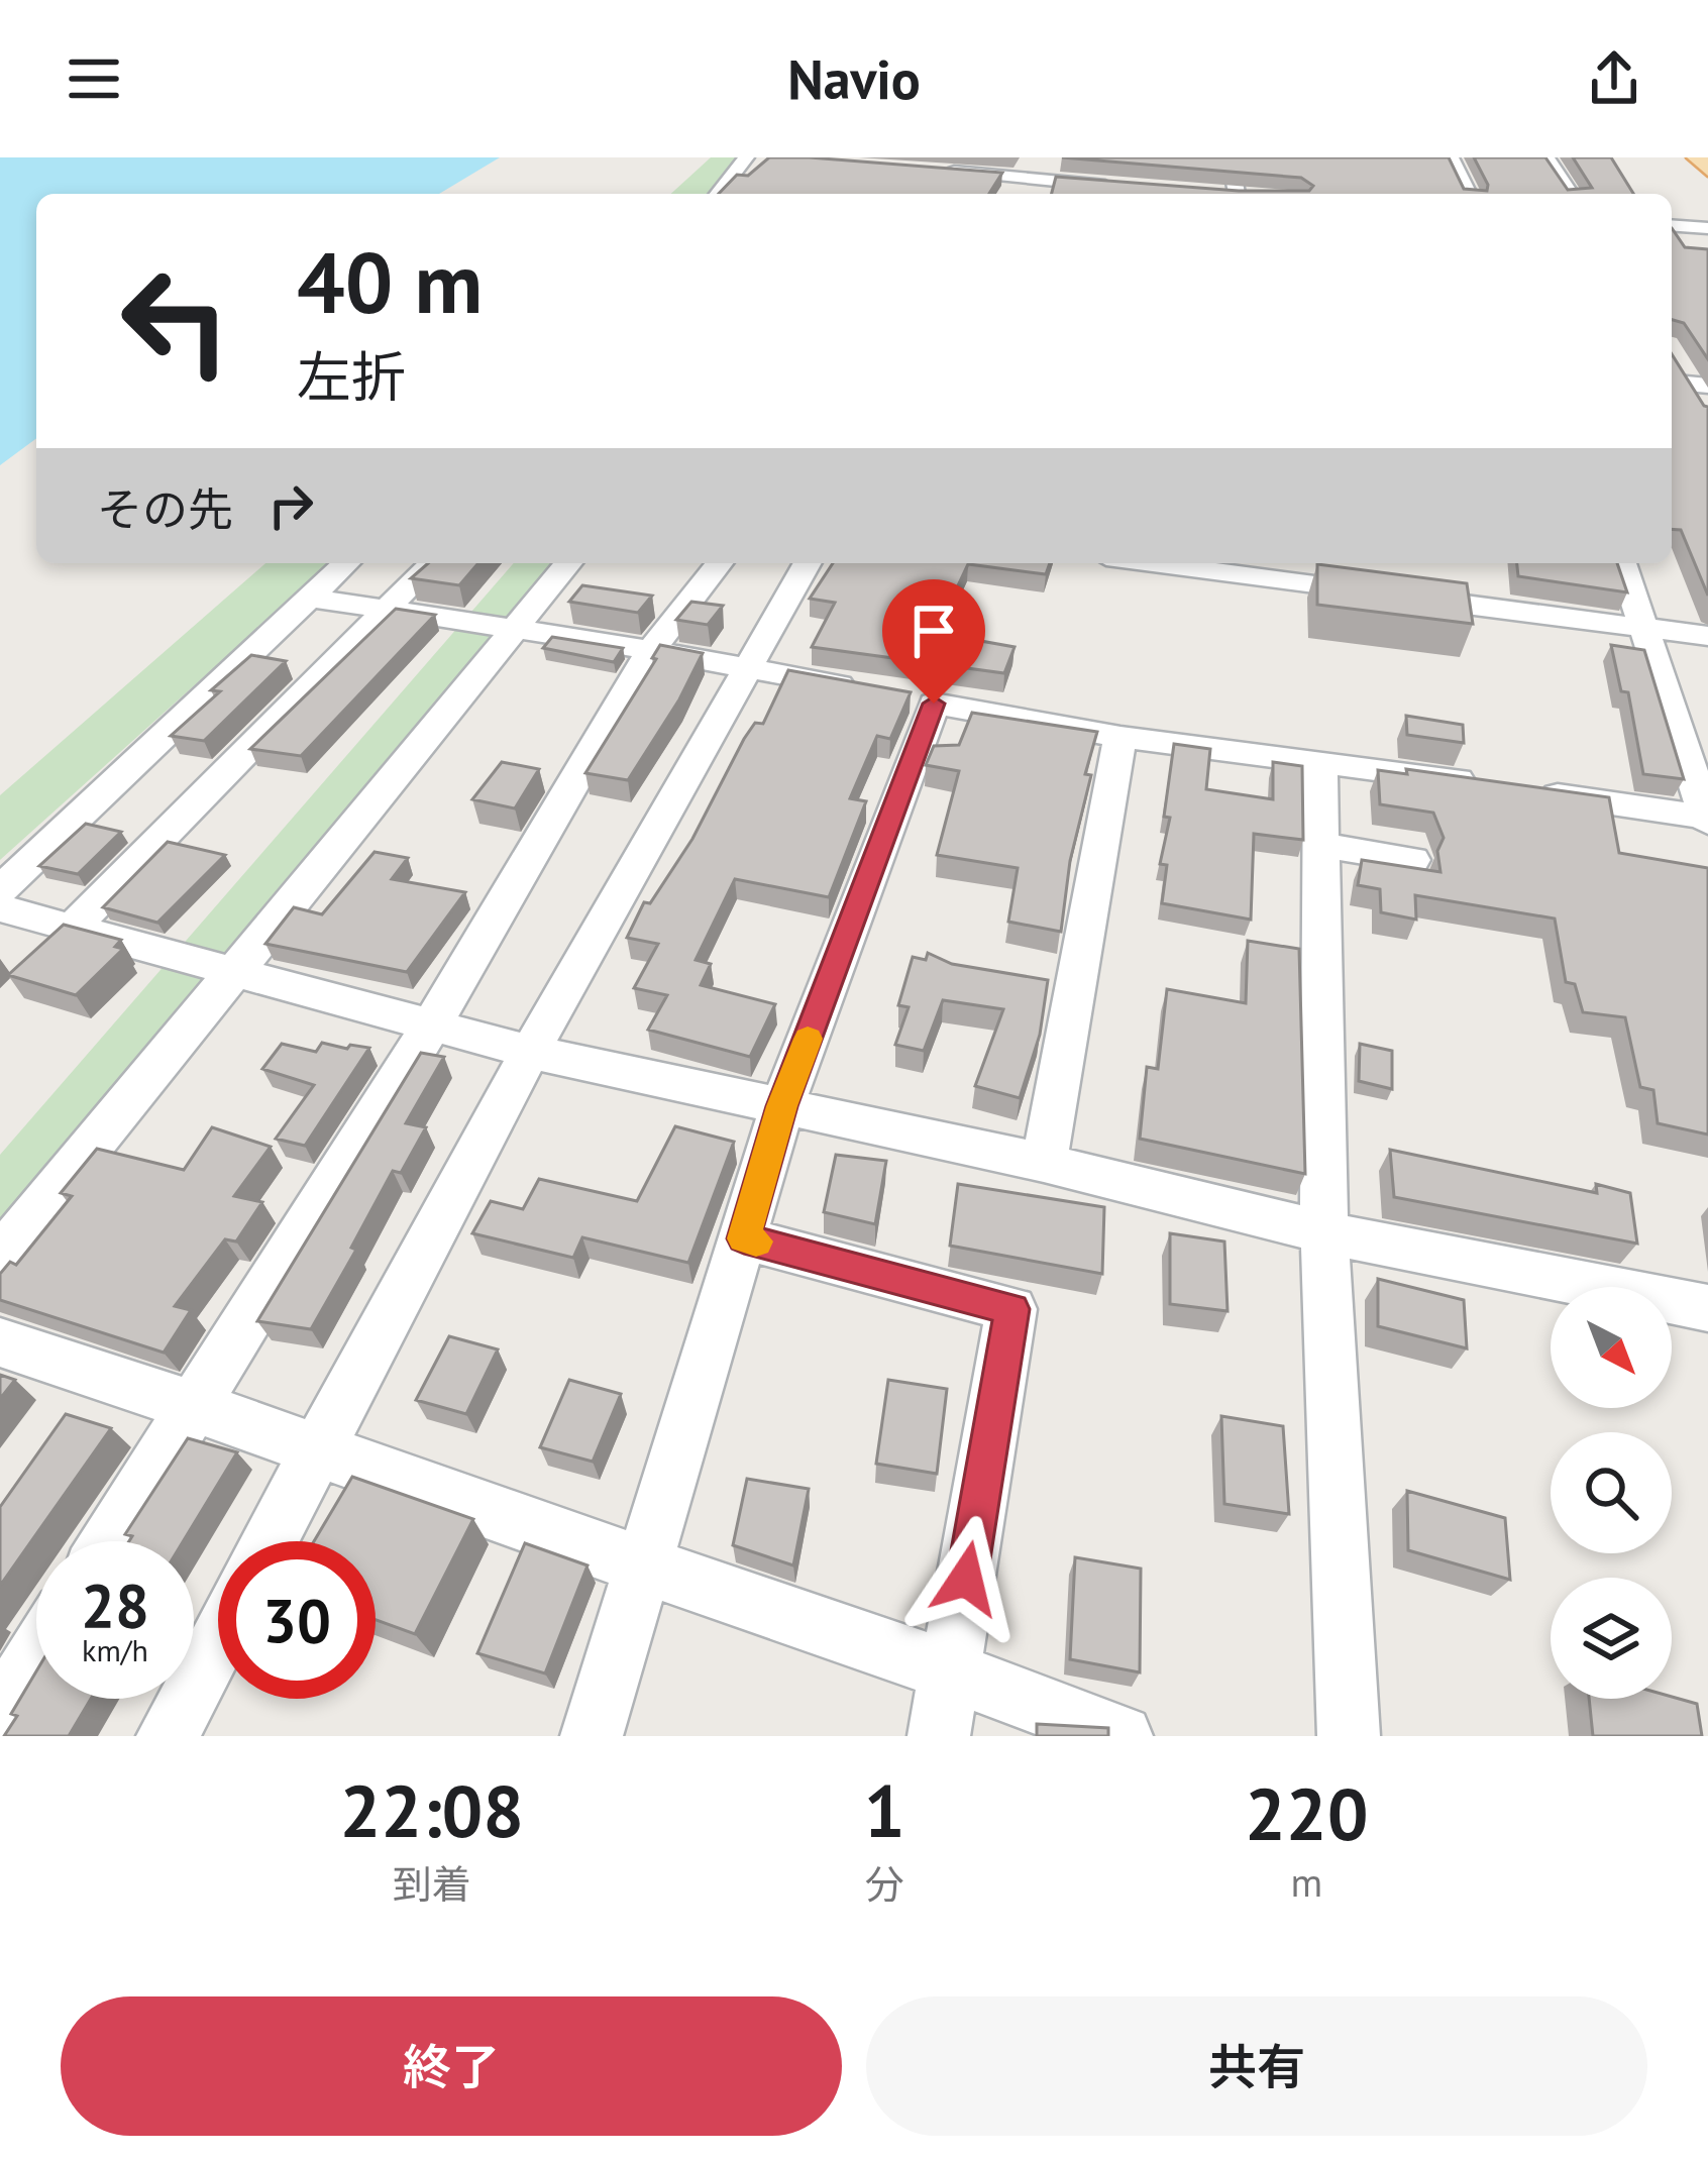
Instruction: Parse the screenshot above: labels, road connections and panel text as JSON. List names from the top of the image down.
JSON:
{
  "north": "bottom right",
  "page": {
    "header": "Navio",
    "turn": ["40 m", "左折"],
    "then": "その先",
    "speed": "28 km/h",
    "limit": "30",
    "eta": [
      "22:08",
      "到着",
      "1",
      "分",
      "220",
      "m"
    ],
    "buttons": ["終了", "共有"]
  }
}
